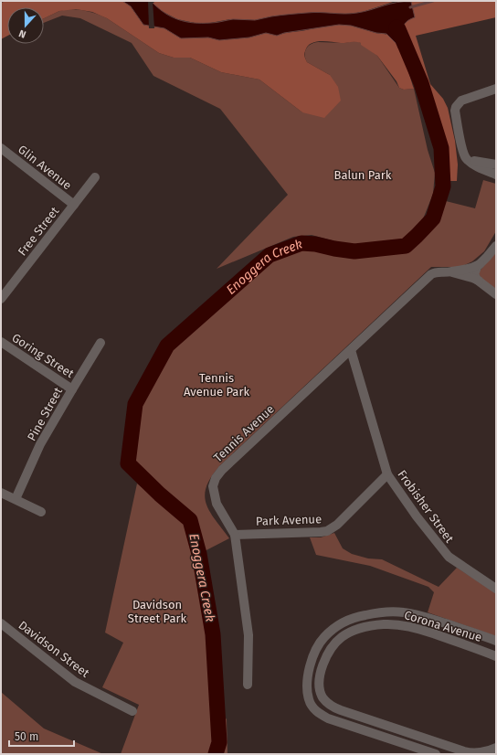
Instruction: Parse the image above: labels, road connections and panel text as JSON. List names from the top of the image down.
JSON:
{
  "streets": {
    "street": [
      "Glin Avenue",
      "Free Street",
      "Goring Street",
      "Pine Street",
      "Tennis Avenue",
      "Frobisher Street",
      "Park Avenue",
      "Corona Avenue",
      "Davidson Street"
    ]
  },
  "crossings": [
    ["Glin Avenue", "Free Street"],
    ["Goring Street", "Pine Street"],
    ["Tennis Avenue", "Frobisher Street"],
    ["Tennis Avenue", "Park Avenue"],
    ["Frobisher Street", "Park Avenue"]
  ],
  "water": ["Enoggera Creek"],
  "parks": ["Balun Park", "Tennis Avenue Park", "Davidson Street Park"],
  "scale_bar": "50 m",
  "north": "bottom"
}
